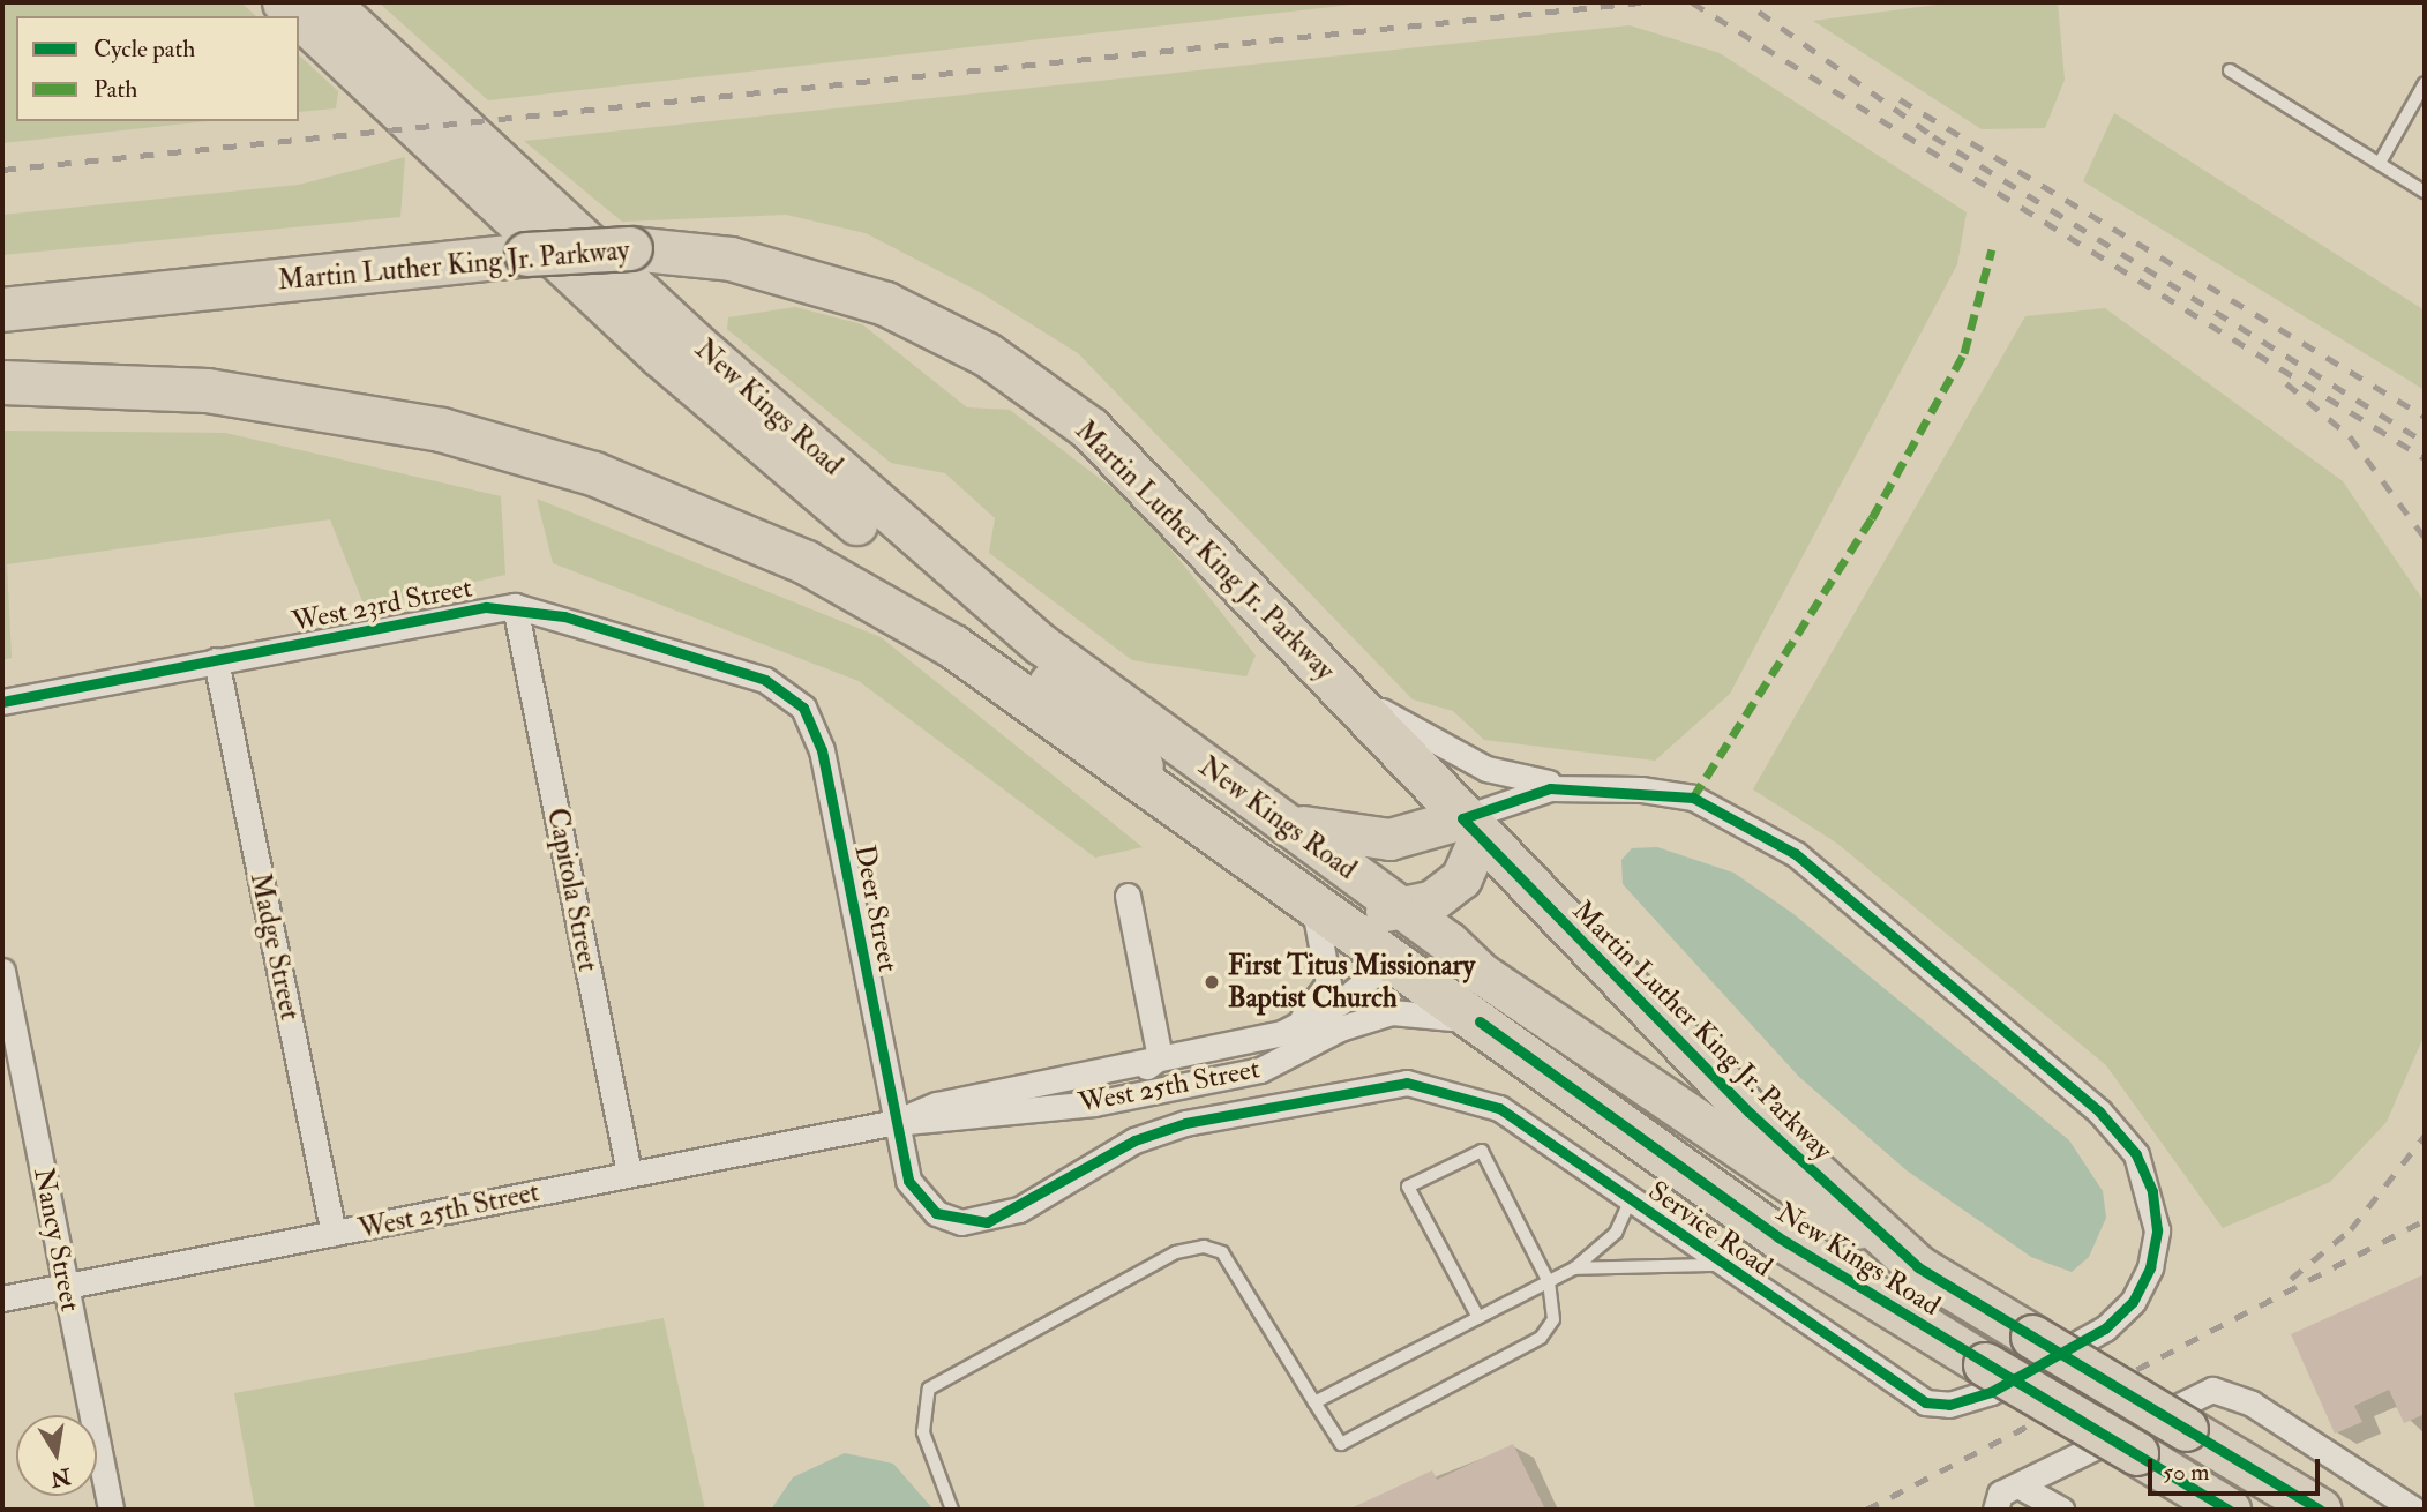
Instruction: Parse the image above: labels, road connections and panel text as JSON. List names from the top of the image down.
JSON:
{
  "streets": {
    "highway": ["Martin Luther King Jr. Parkway", "New Kings Road"],
    "street": [
      "West 23rd Street",
      "Capitola Street",
      "Deer Street",
      "Madge Street",
      "West 25th Street",
      "Service Road",
      "Nancy Street"
    ]
  },
  "crossings": [
    ["Martin Luther King Jr. Parkway", "New Kings Road"],
    ["Martin Luther King Jr. Parkway", "Service Road"],
    ["New Kings Road", "West 25th Street"],
    ["West 23rd Street", "Capitola Street"],
    ["West 23rd Street", "Deer Street"],
    ["West 23rd Street", "Madge Street"],
    ["Capitola Street", "West 25th Street"],
    ["Deer Street", "West 25th Street"],
    ["Deer Street", "Service Road"],
    ["Madge Street", "West 25th Street"],
    ["West 25th Street", "Service Road"],
    ["West 25th Street", "Nancy Street"]
  ],
  "places": ["First Titus Missionary Baptist Church"],
  "legend": ["Cycle path", "Path"],
  "scale_bar": "50 m",
  "north": "bottom"
}
